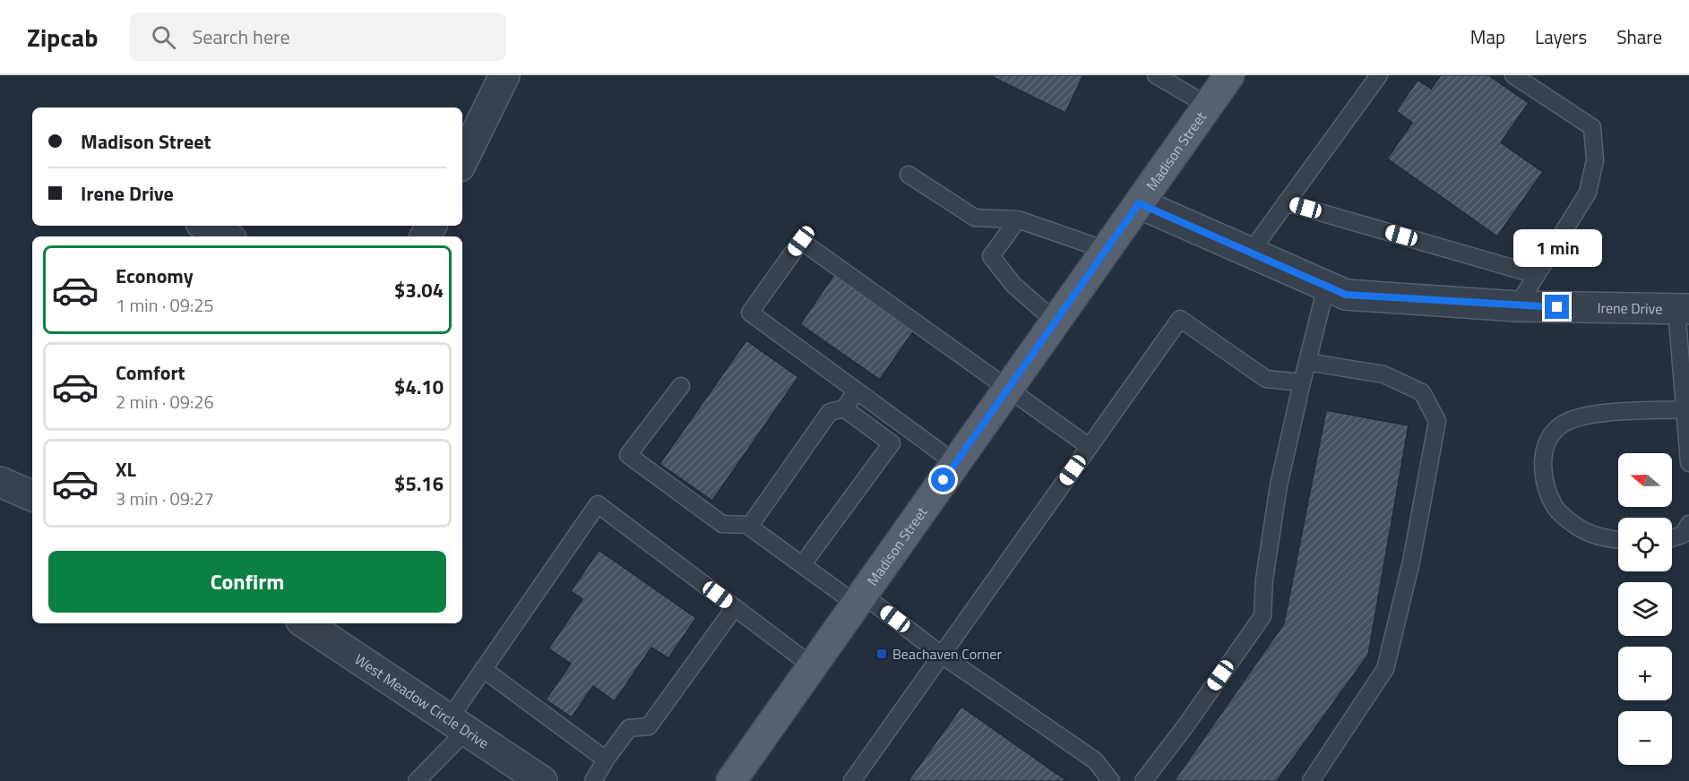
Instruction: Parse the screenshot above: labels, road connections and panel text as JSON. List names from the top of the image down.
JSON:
{
  "streets": {
    "main road": ["Madison Street"],
    "street": ["Irene Drive", "West Meadow Circle Drive"]
  },
  "crossings": [
    ["Madison Street", "Irene Drive"]
  ],
  "places": {
    "transit": ["Beachaven Corner"]
  },
  "north": "left",
  "page": {
    "header": "Zipcab",
    "search": "Search here",
    "nav": ["Map", "Layers", "Share"],
    "banner": ["Madison Street", "Irene Drive"],
    "bubble": "1 min",
    "list": [
      {
        "name": "Economy",
        "note": "1 min · 09:25",
        "value": "$3.04"
      },
      {
        "name": "Comfort",
        "note": "2 min · 09:26",
        "value": "$4.10"
      },
      {
        "name": "XL",
        "note": "3 min · 09:27",
        "value": "$5.16"
      }
    ],
    "map_buttons": ["+", "−"],
    "buttons": "Confirm"
  }
}
